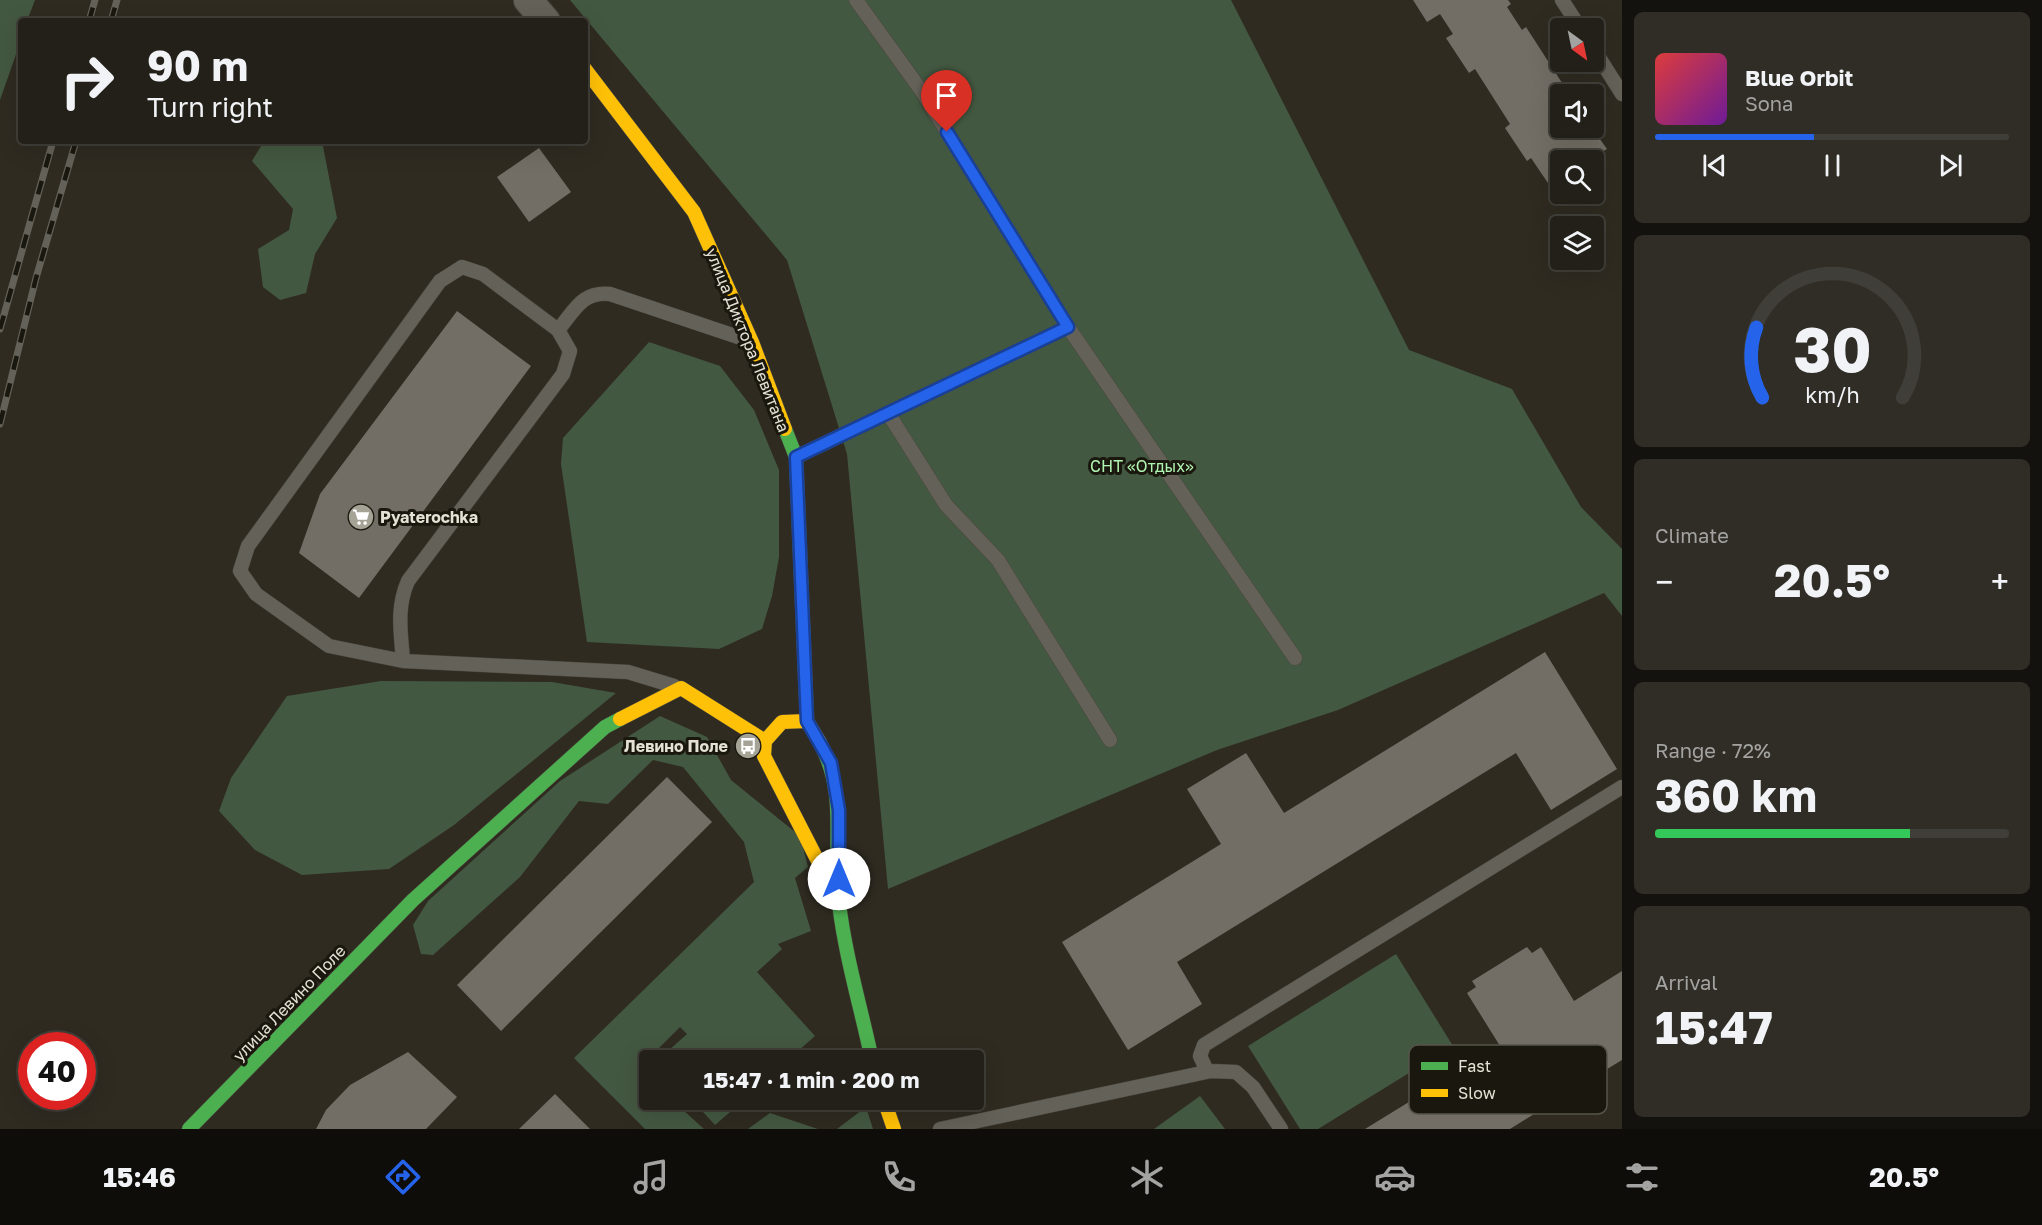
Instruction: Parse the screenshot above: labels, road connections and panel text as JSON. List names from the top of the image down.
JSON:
{
  "streets": {
    "street": ["улица Диктора Левитана", "улица Левино Поле"]
  },
  "parks": ["СНТ «Отдых»"],
  "places": {
    "supermarket": ["Pyaterochka"],
    "bus stop": ["Левино Поле"]
  },
  "legend": ["Fast", "Slow"],
  "north": "bottom right",
  "page": {
    "turn": ["90 m", "Turn right"],
    "song": ["Blue Orbit", "Sona"],
    "tile": [
      "Climate",
      ["Range · 72%", "360 km"],
      ["Arrival", "15:47"]
    ],
    "heat": ["−", "20.5°", "+"],
    "limit": "40",
    "trip": "15:47 · 1 min · 200 m",
    "tabs": ["15:46", "20.5°"],
    "gauge": ["30", "km/h"]
  }
}
